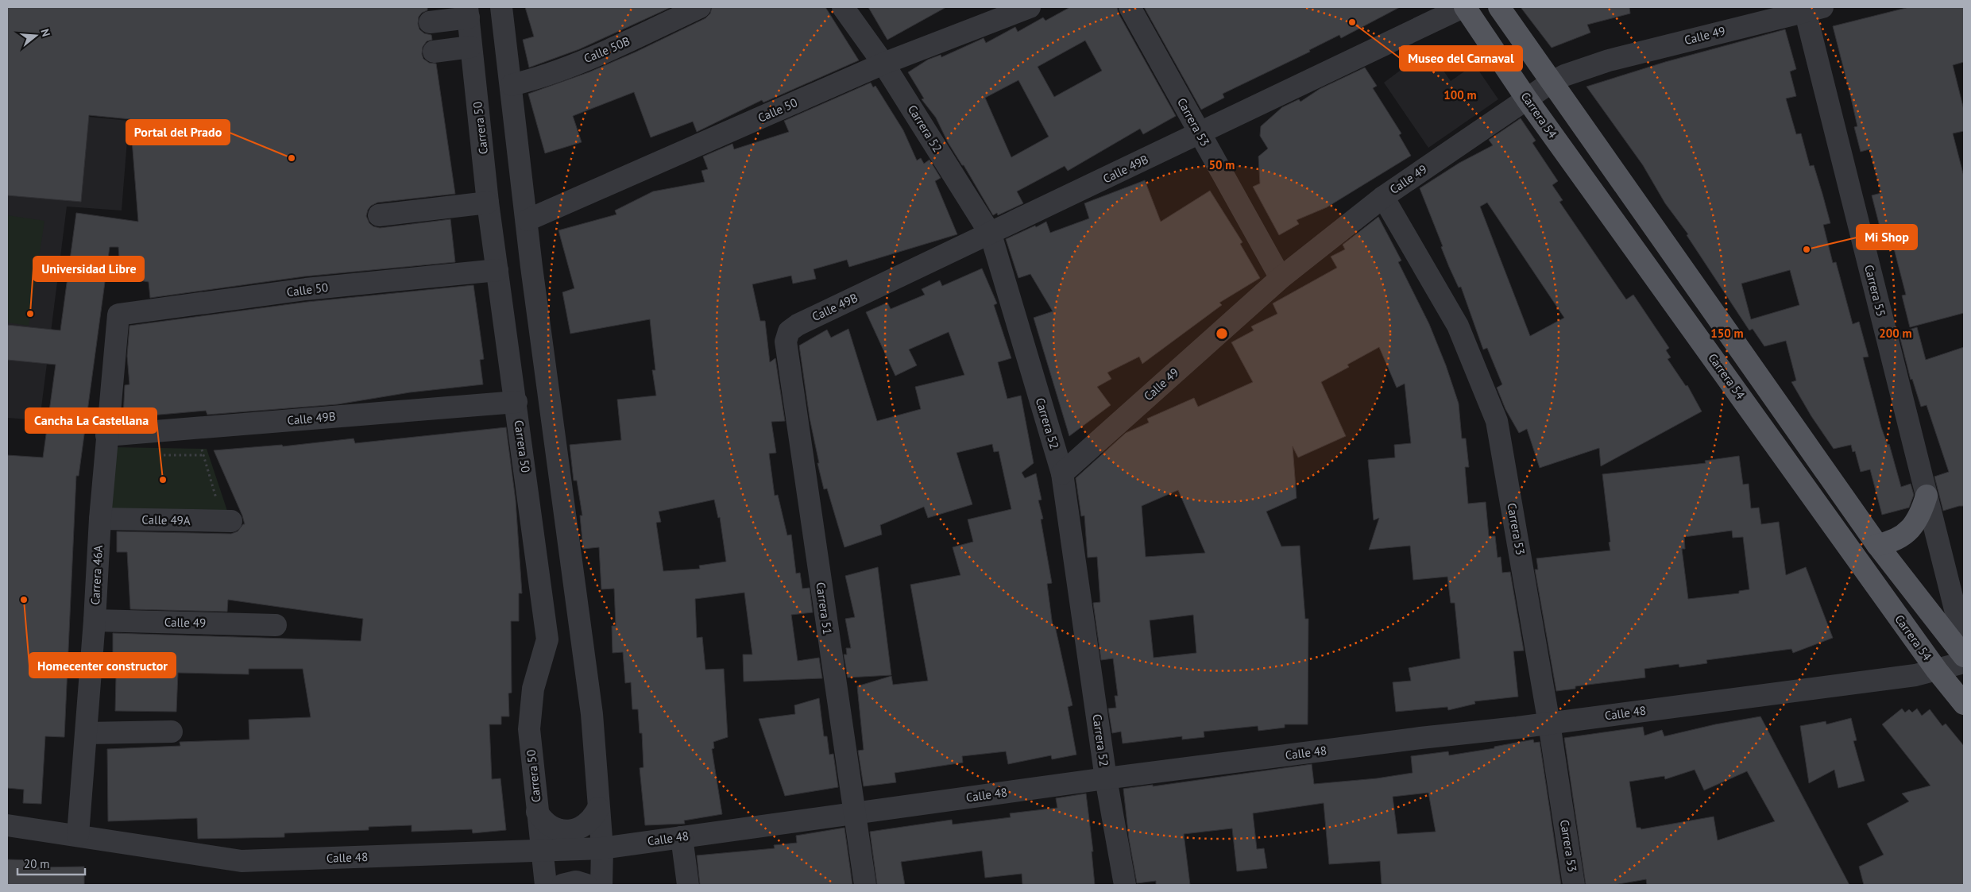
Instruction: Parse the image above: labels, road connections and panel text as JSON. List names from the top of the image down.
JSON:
{
  "streets": {
    "main road": ["Carrera 54"],
    "street": [
      "Calle 49",
      "Calle 50B",
      "Calle 50",
      "Carrera 53",
      "Carrera 50",
      "Carrera 52",
      "Calle 49B",
      "Carrera 55",
      "Calle 49A",
      "Carrera 46A",
      "Carrera 51",
      "Calle 48"
    ]
  },
  "crossings": [
    ["Calle 49", "Carrera 54"],
    ["Calle 49", "Carrera 53"],
    ["Calle 49", "Carrera 52"],
    ["Calle 49", "Carrera 55"],
    ["Calle 49", "Carrera 46A"],
    ["Calle 50", "Carrera 50"],
    ["Calle 50", "Carrera 52"],
    ["Calle 50", "Carrera 46A"],
    ["Carrera 54", "Calle 49B"],
    ["Carrera 54", "Calle 48"],
    ["Carrera 53", "Calle 49B"],
    ["Carrera 53", "Calle 48"],
    ["Carrera 50", "Calle 49B"],
    ["Carrera 50", "Calle 48"],
    ["Carrera 52", "Calle 49B"],
    ["Carrera 52", "Calle 48"],
    ["Calle 49B", "Carrera 46A"],
    ["Calle 49B", "Carrera 51"],
    ["Calle 49A", "Carrera 46A"],
    ["Carrera 46A", "Calle 48"],
    ["Carrera 51", "Calle 48"]
  ],
  "places": [
    "Museo del Carnaval",
    "Portal del Prado",
    "Mi Shop",
    "Universidad Libre",
    "Cancha La Castellana",
    "Homecenter constructor"
  ],
  "scale_bar": "20 m",
  "north": "right",
  "rings": [
    "100 m",
    "50 m",
    "150 m",
    "200 m"
  ]
}
